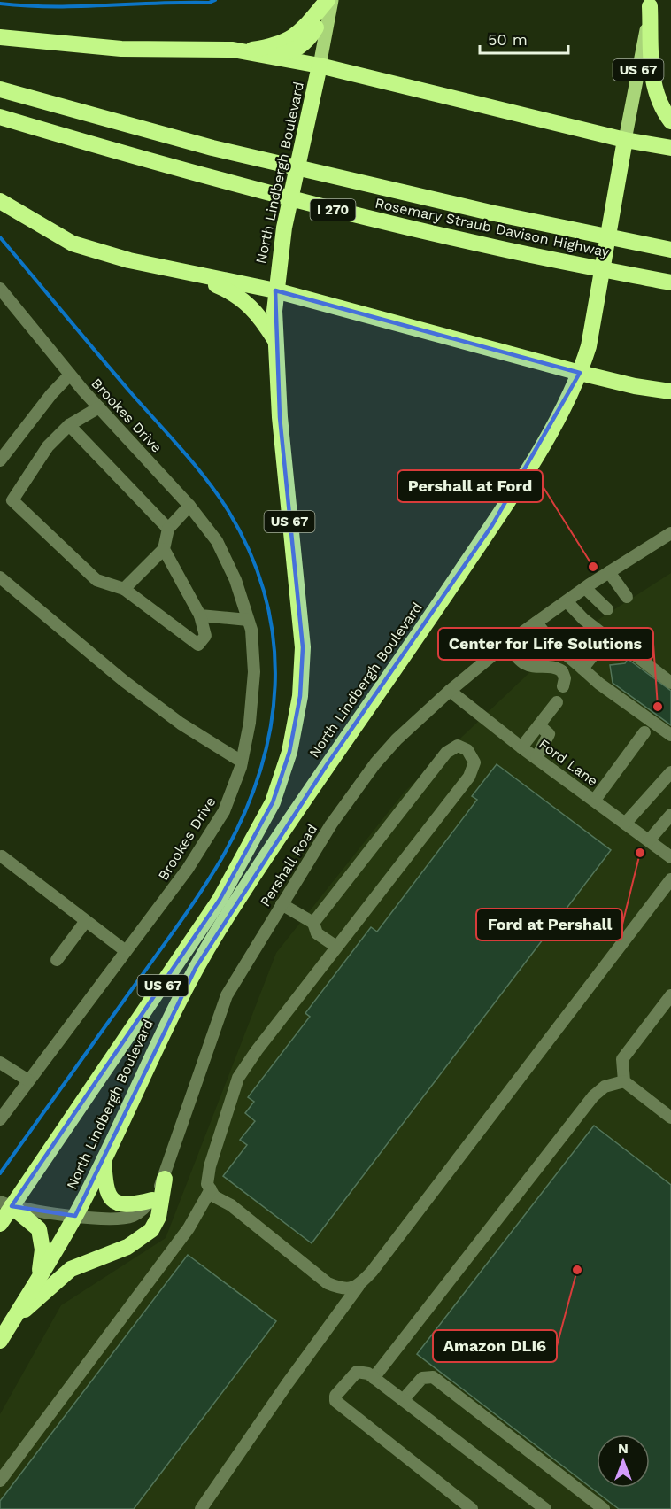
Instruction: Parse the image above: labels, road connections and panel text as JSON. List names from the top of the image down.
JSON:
{
  "streets": {
    "highway": [
      "US 67",
      "North Lindbergh Boulevard",
      "I 270",
      "Rosemary Straub Davison Highway"
    ],
    "street": ["Brookes Drive", "Ford Lane", "Pershall Road"]
  },
  "crossings": [
    ["North Lindbergh Boulevard", "Pershall Road"],
    ["Ford Lane", "Pershall Road"]
  ],
  "places": [
    "Pershall at Ford",
    "Center for Life Solutions",
    "Ford at Pershall",
    "Amazon DLI6"
  ],
  "scale_bar": "50 m",
  "north": "top"
}
